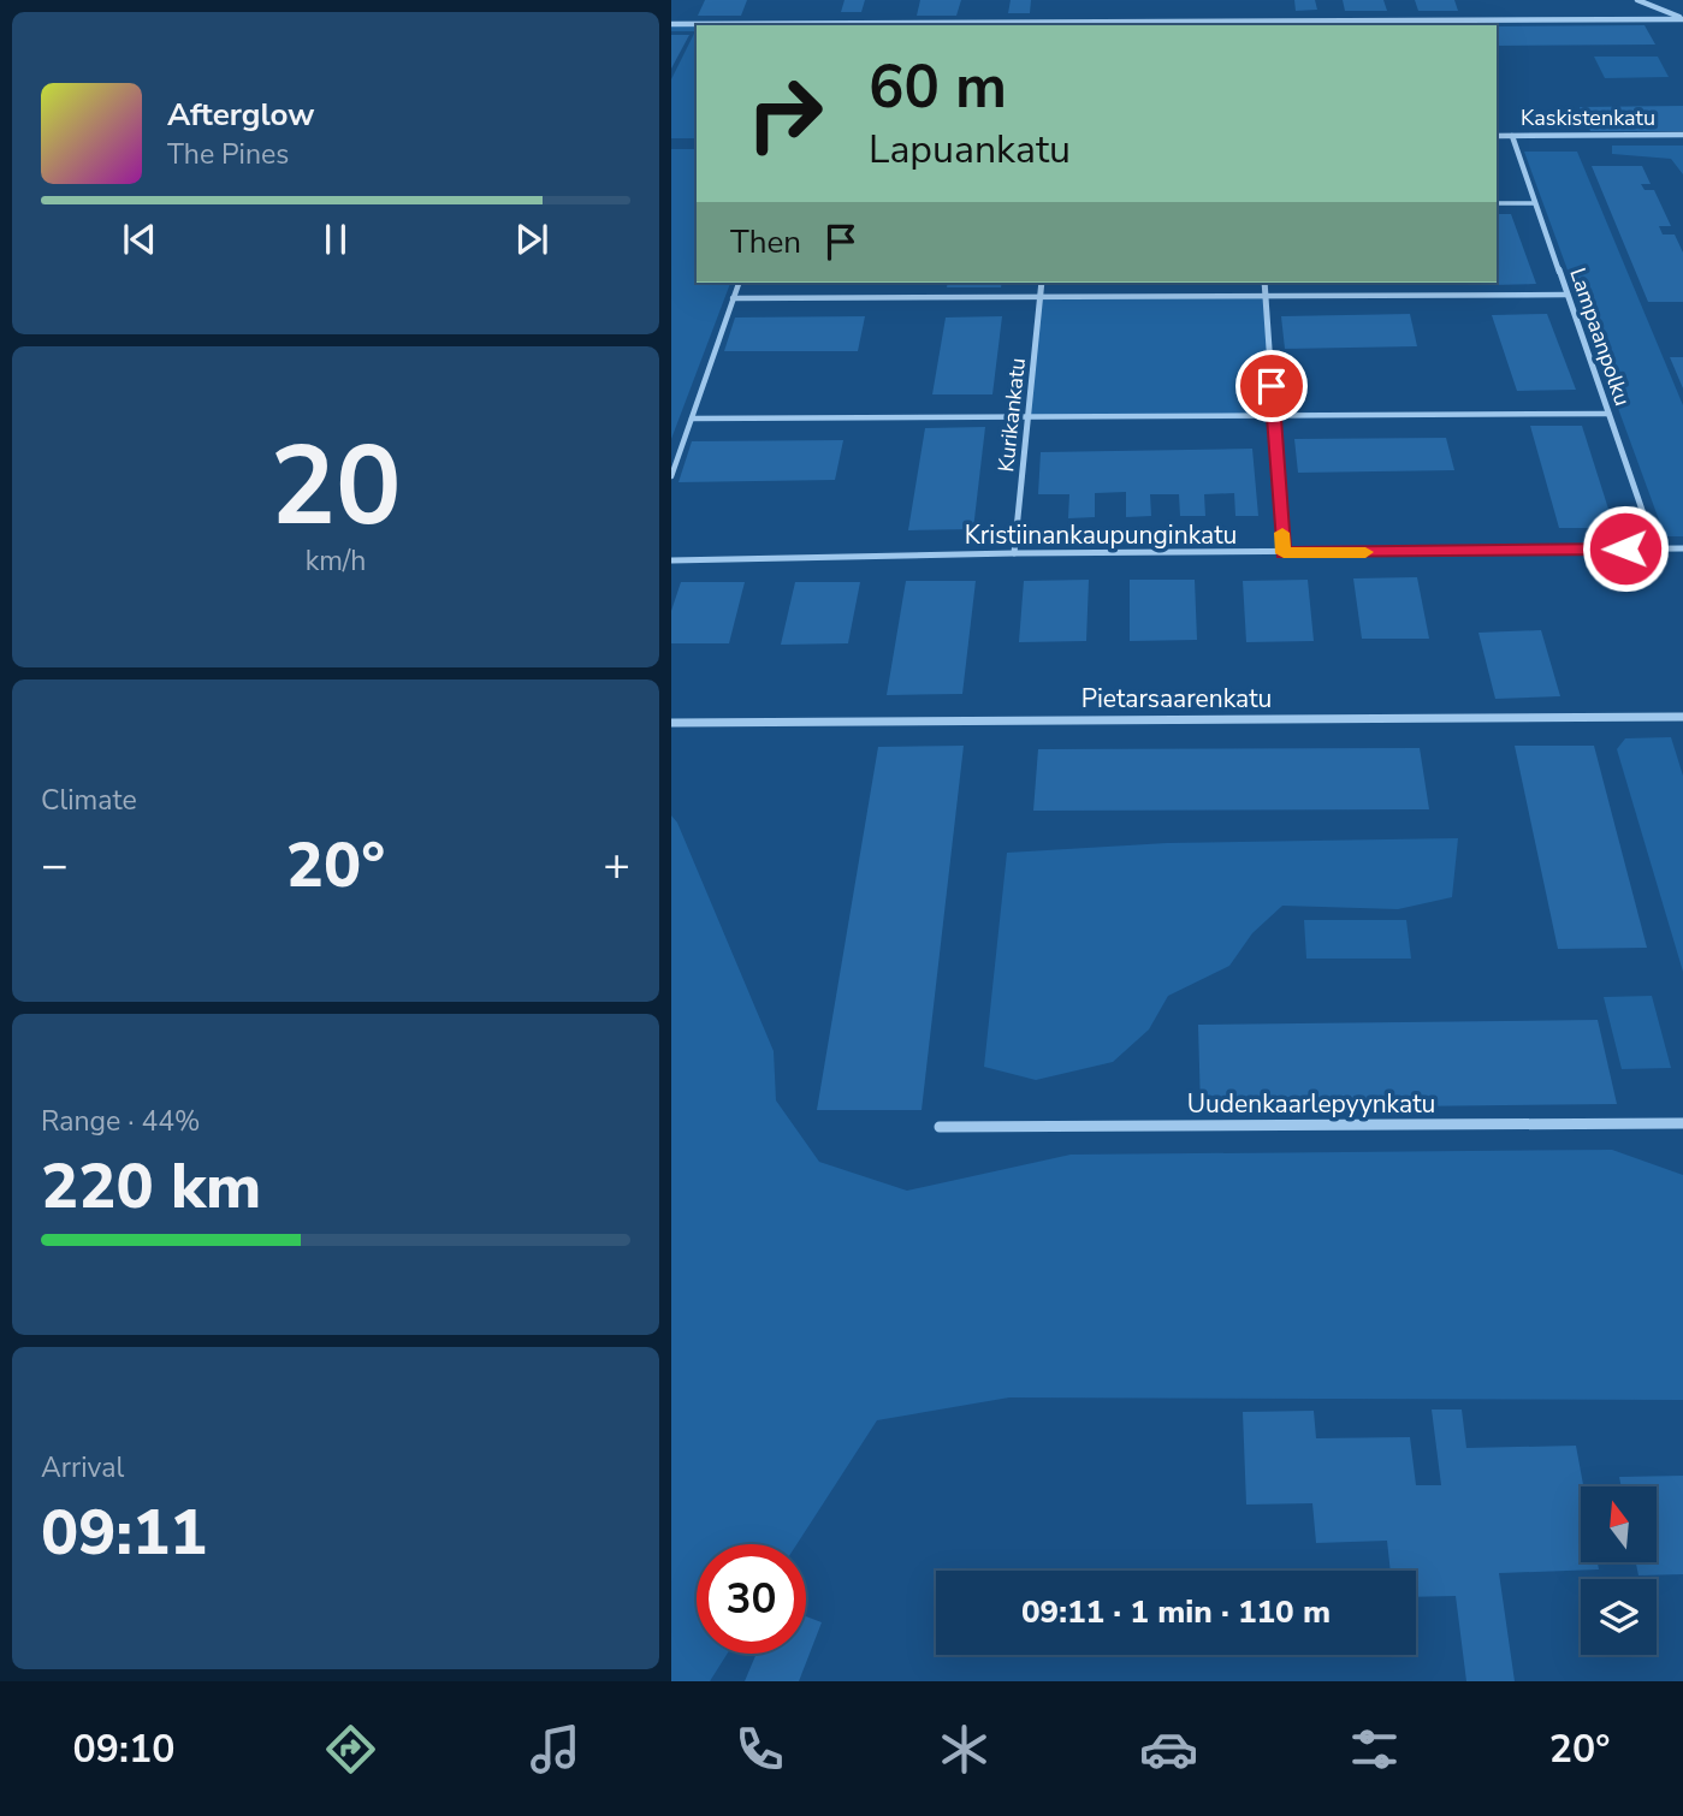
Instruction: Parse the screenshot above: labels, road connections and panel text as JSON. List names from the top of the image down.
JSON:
{
  "streets": {
    "street": [
      "Kaskistenkatu",
      "Lampaanpolku",
      "Kurikankatu",
      "Kristiinankaupunginkatu",
      "Pietarsaarenkatu",
      "Uudenkaarlepyynkatu"
    ]
  },
  "crossings": [
    ["Kaskistenkatu", "Lampaanpolku"],
    ["Lampaanpolku", "Kristiinankaupunginkatu"],
    ["Kurikankatu", "Kristiinankaupunginkatu"]
  ],
  "north": "top",
  "page": {
    "turn": ["60 m", "Lapuankatu"],
    "song": ["Afterglow", "The Pines"],
    "then": "Then",
    "tile": [
      ["20", "km/h"],
      "Climate",
      ["Range · 44%", "220 km"],
      ["Arrival", "09:11"]
    ],
    "heat": ["−", "20°", "+"],
    "limit": "30",
    "trip": "09:11 · 1 min · 110 m",
    "tabs": ["09:10", "20°"]
  }
}
